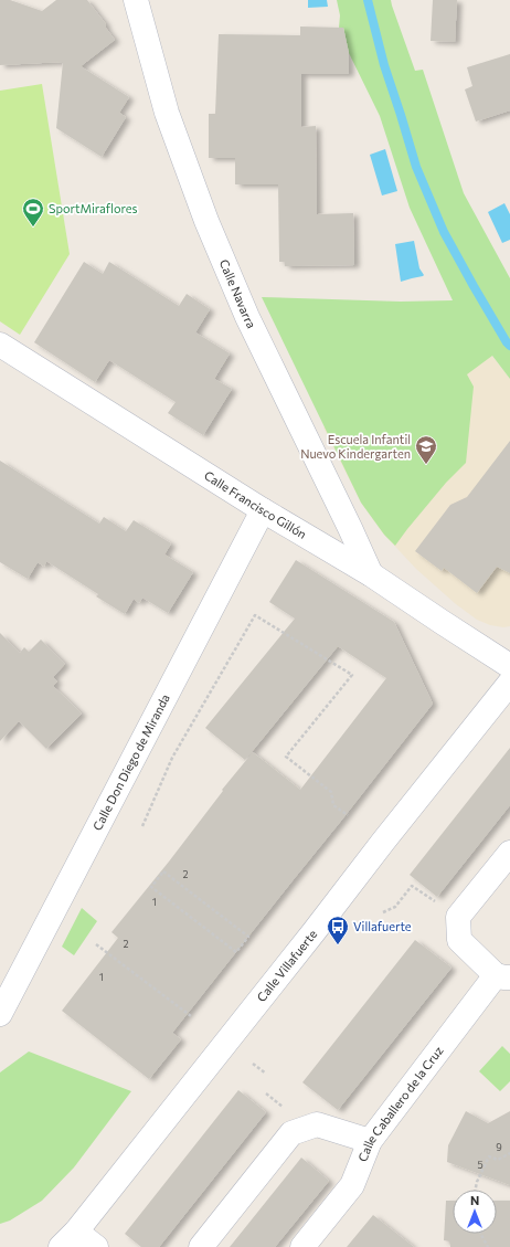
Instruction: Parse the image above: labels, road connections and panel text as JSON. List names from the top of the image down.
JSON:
{
  "streets": {
    "street": [
      "Calle Navarra",
      "Calle Francisco Gillón",
      "Calle Don Diego de Miranda",
      "Calle Villafuerte",
      "Calle Caballero de la Cruz"
    ]
  },
  "crossings": [
    ["Calle Navarra", "Calle Francisco Gillón"],
    ["Calle Francisco Gillón", "Calle Don Diego de Miranda"]
  ],
  "places": {
    "sports": ["SportMiraflores"],
    "school or university": ["Escuela Infantil Nuevo Kindergarten"],
    "bus stop": ["Villafuerte"]
  },
  "house_numbers": [
    "2",
    "1",
    "2",
    "1",
    "9",
    "5"
  ],
  "north": "top"
}
